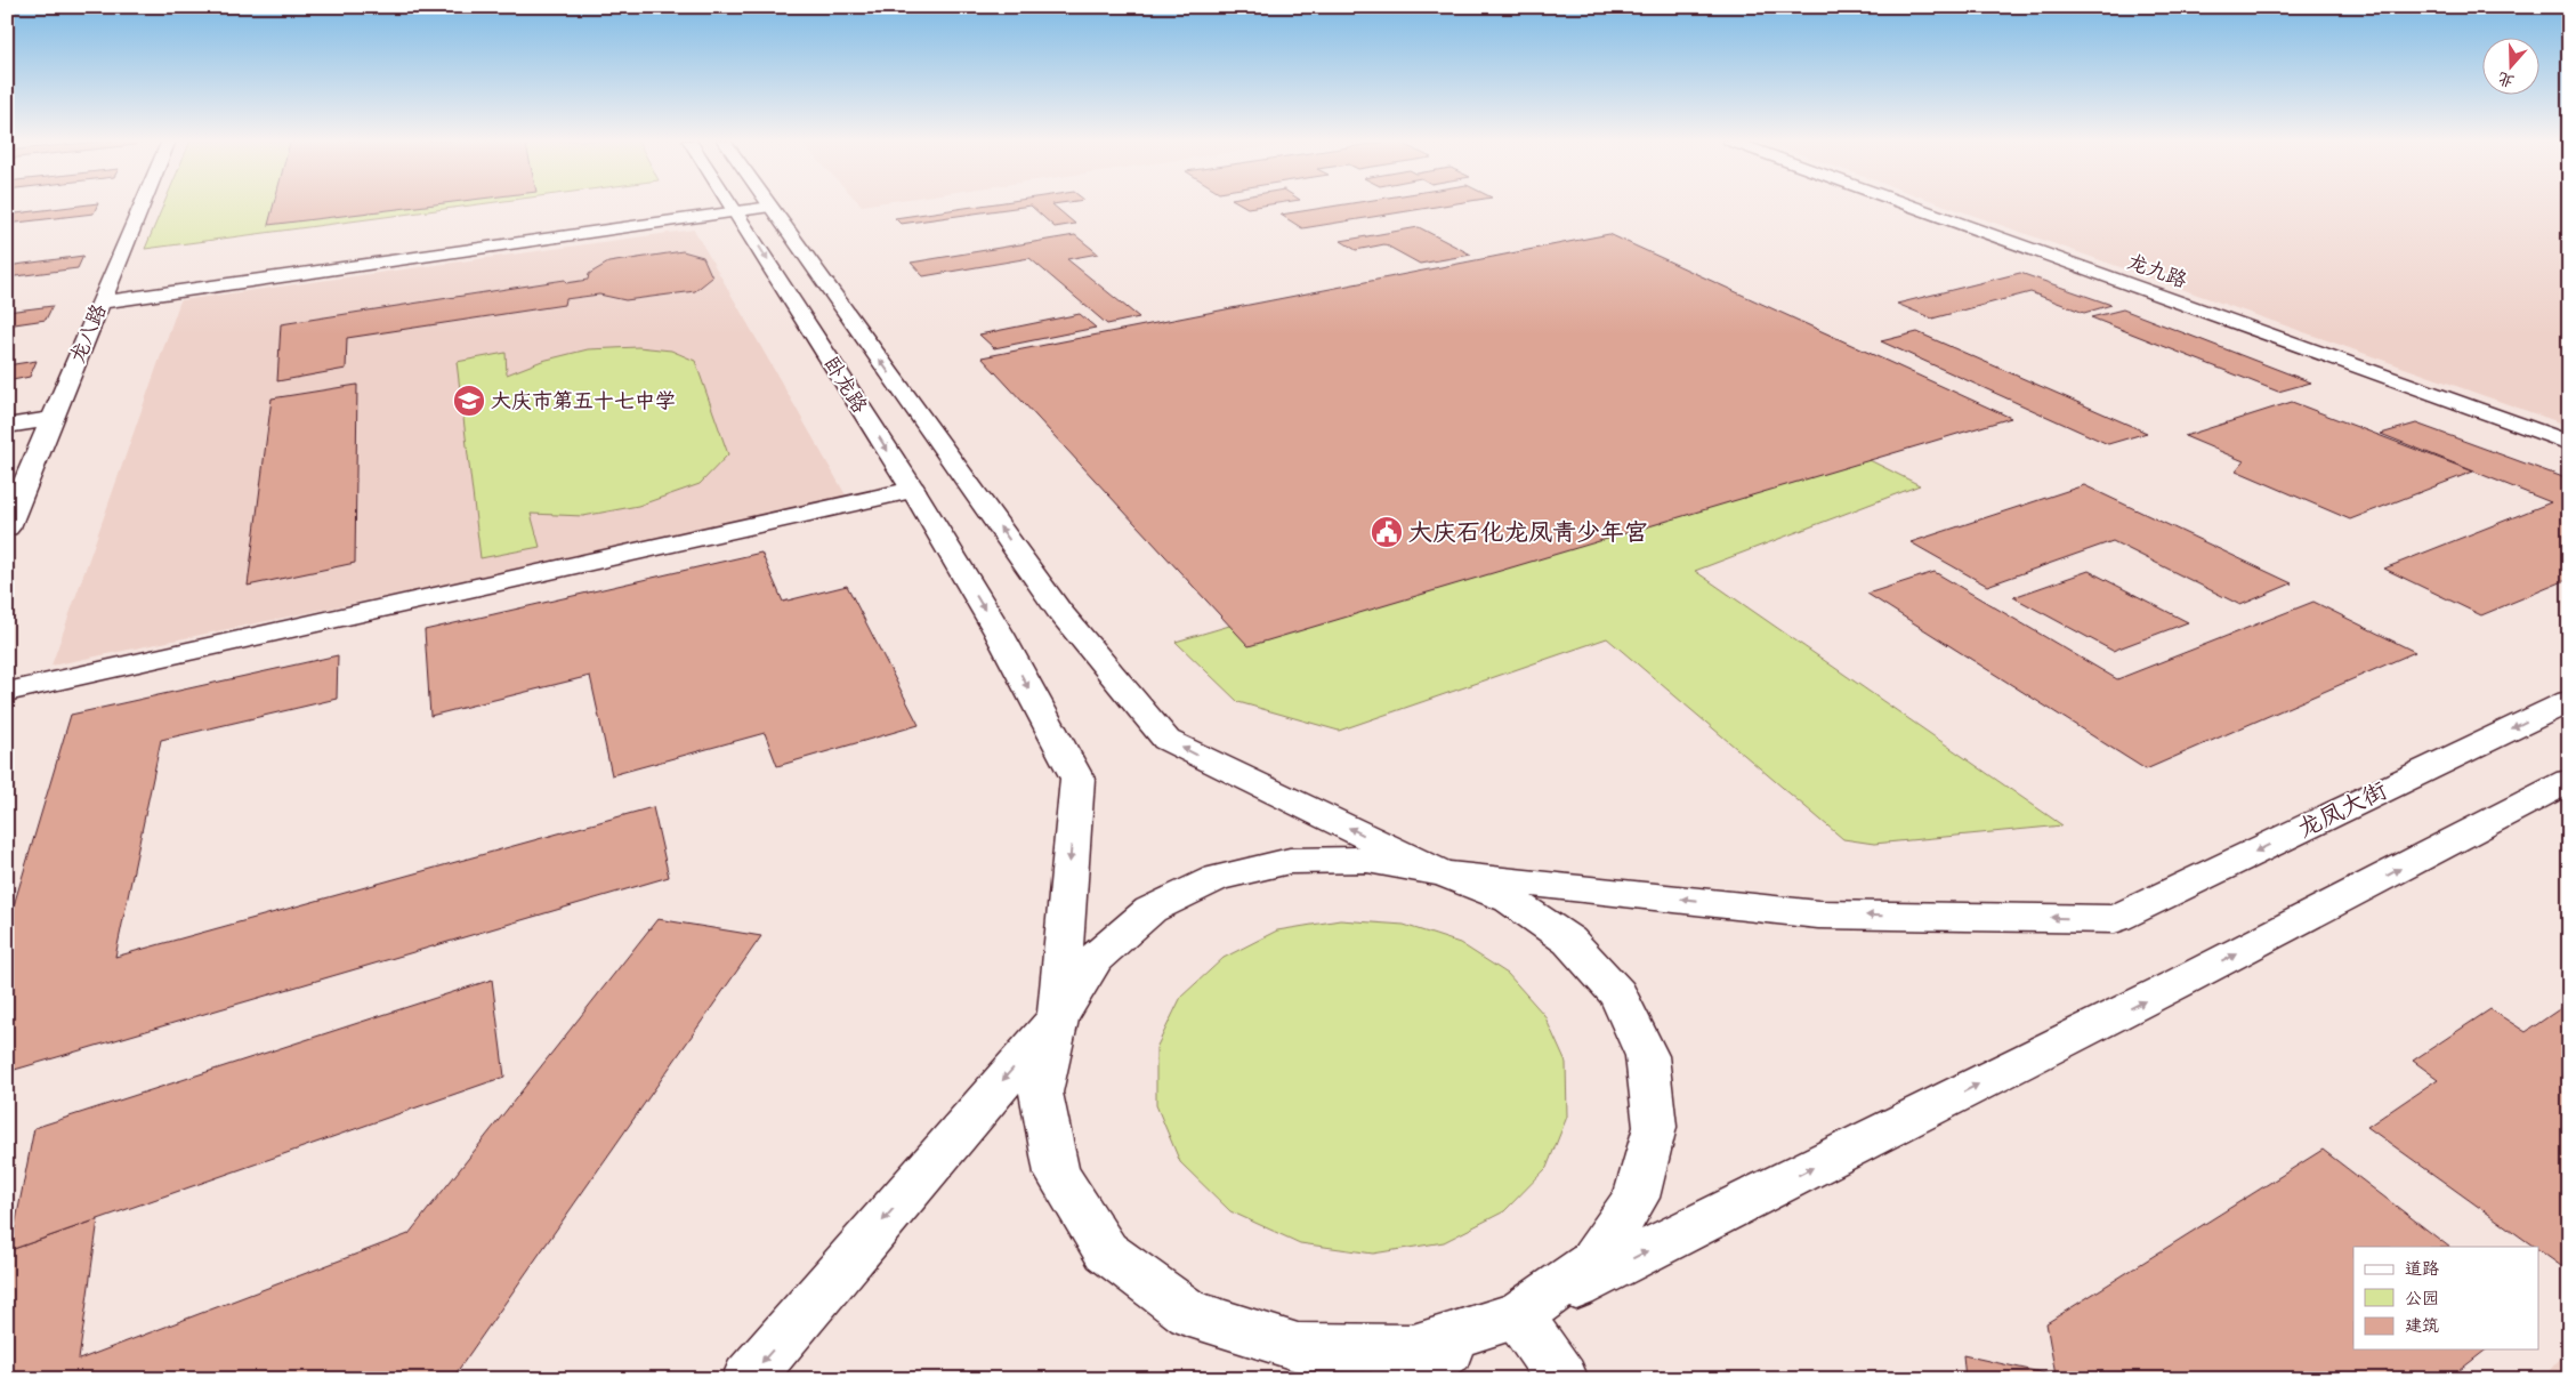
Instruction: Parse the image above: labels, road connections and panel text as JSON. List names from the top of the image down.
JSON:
{
  "streets": {
    "main road": [
      "龙九路",
      "龙八路",
      "卧龙路",
      "龙凤大街"
    ]
  },
  "crossings": [
    ["卧龙路", "龙凤大街"]
  ],
  "places": {
    "school or university": ["大庆市第五十七中学"],
    "public building": ["大庆石化龙凤青少年宫"]
  },
  "legend": ["道路", "公园", "建筑"],
  "north": "bottom"
}
